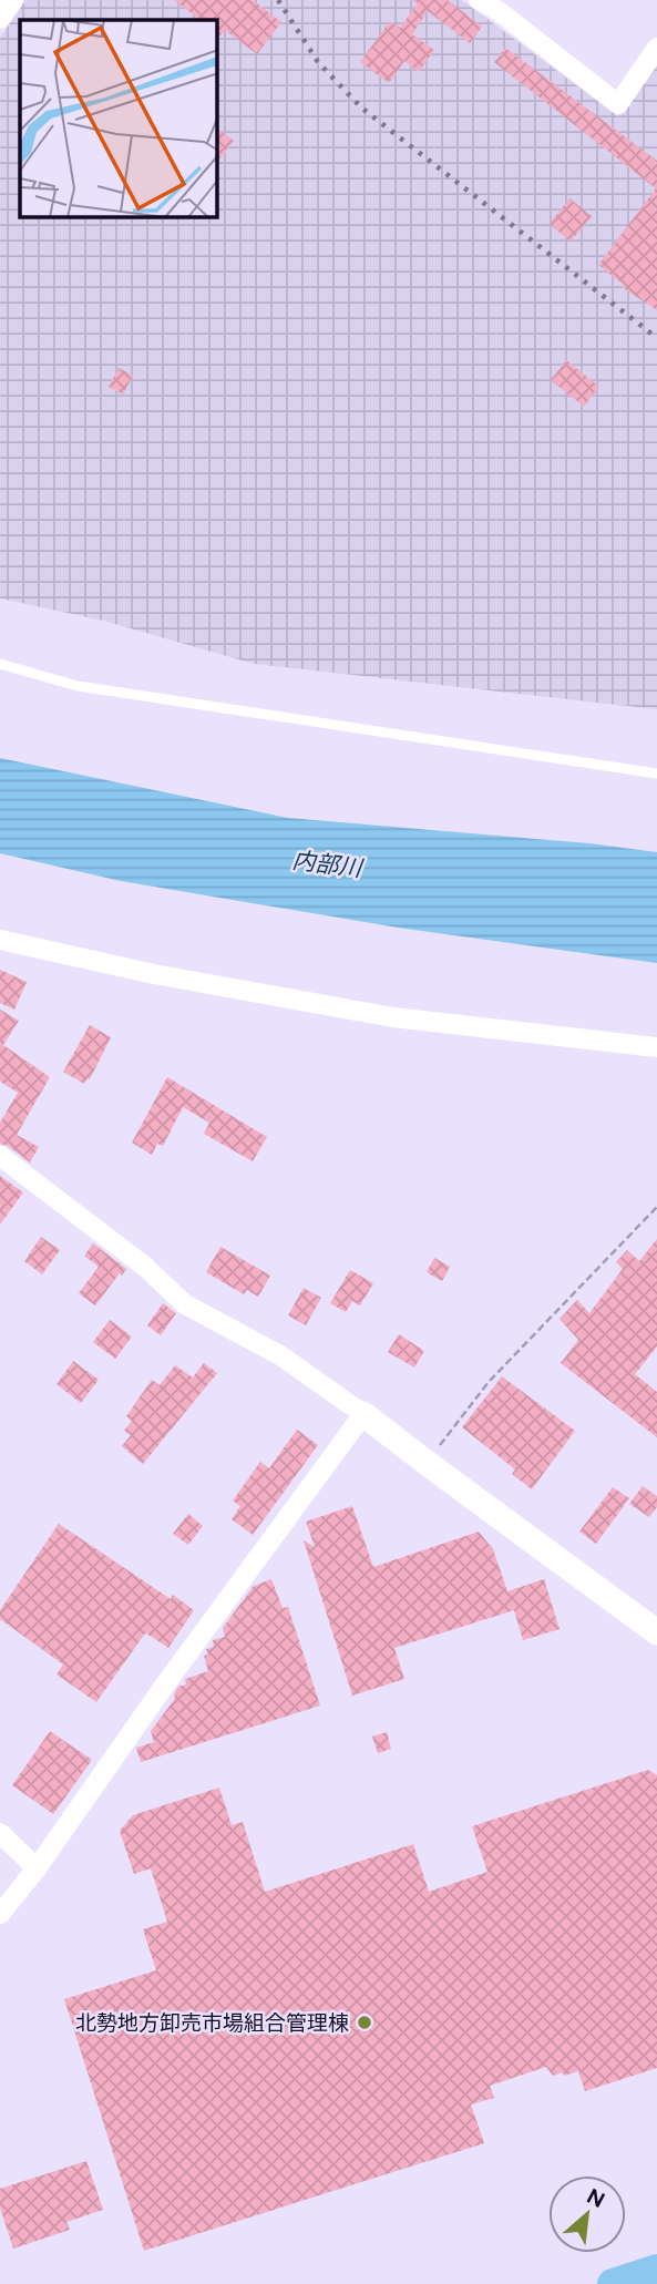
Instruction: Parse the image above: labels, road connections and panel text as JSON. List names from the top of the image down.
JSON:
{
  "water": ["内部川"],
  "places": ["北勢地方卸売市場組合管理棟"],
  "north": "top right"
}
